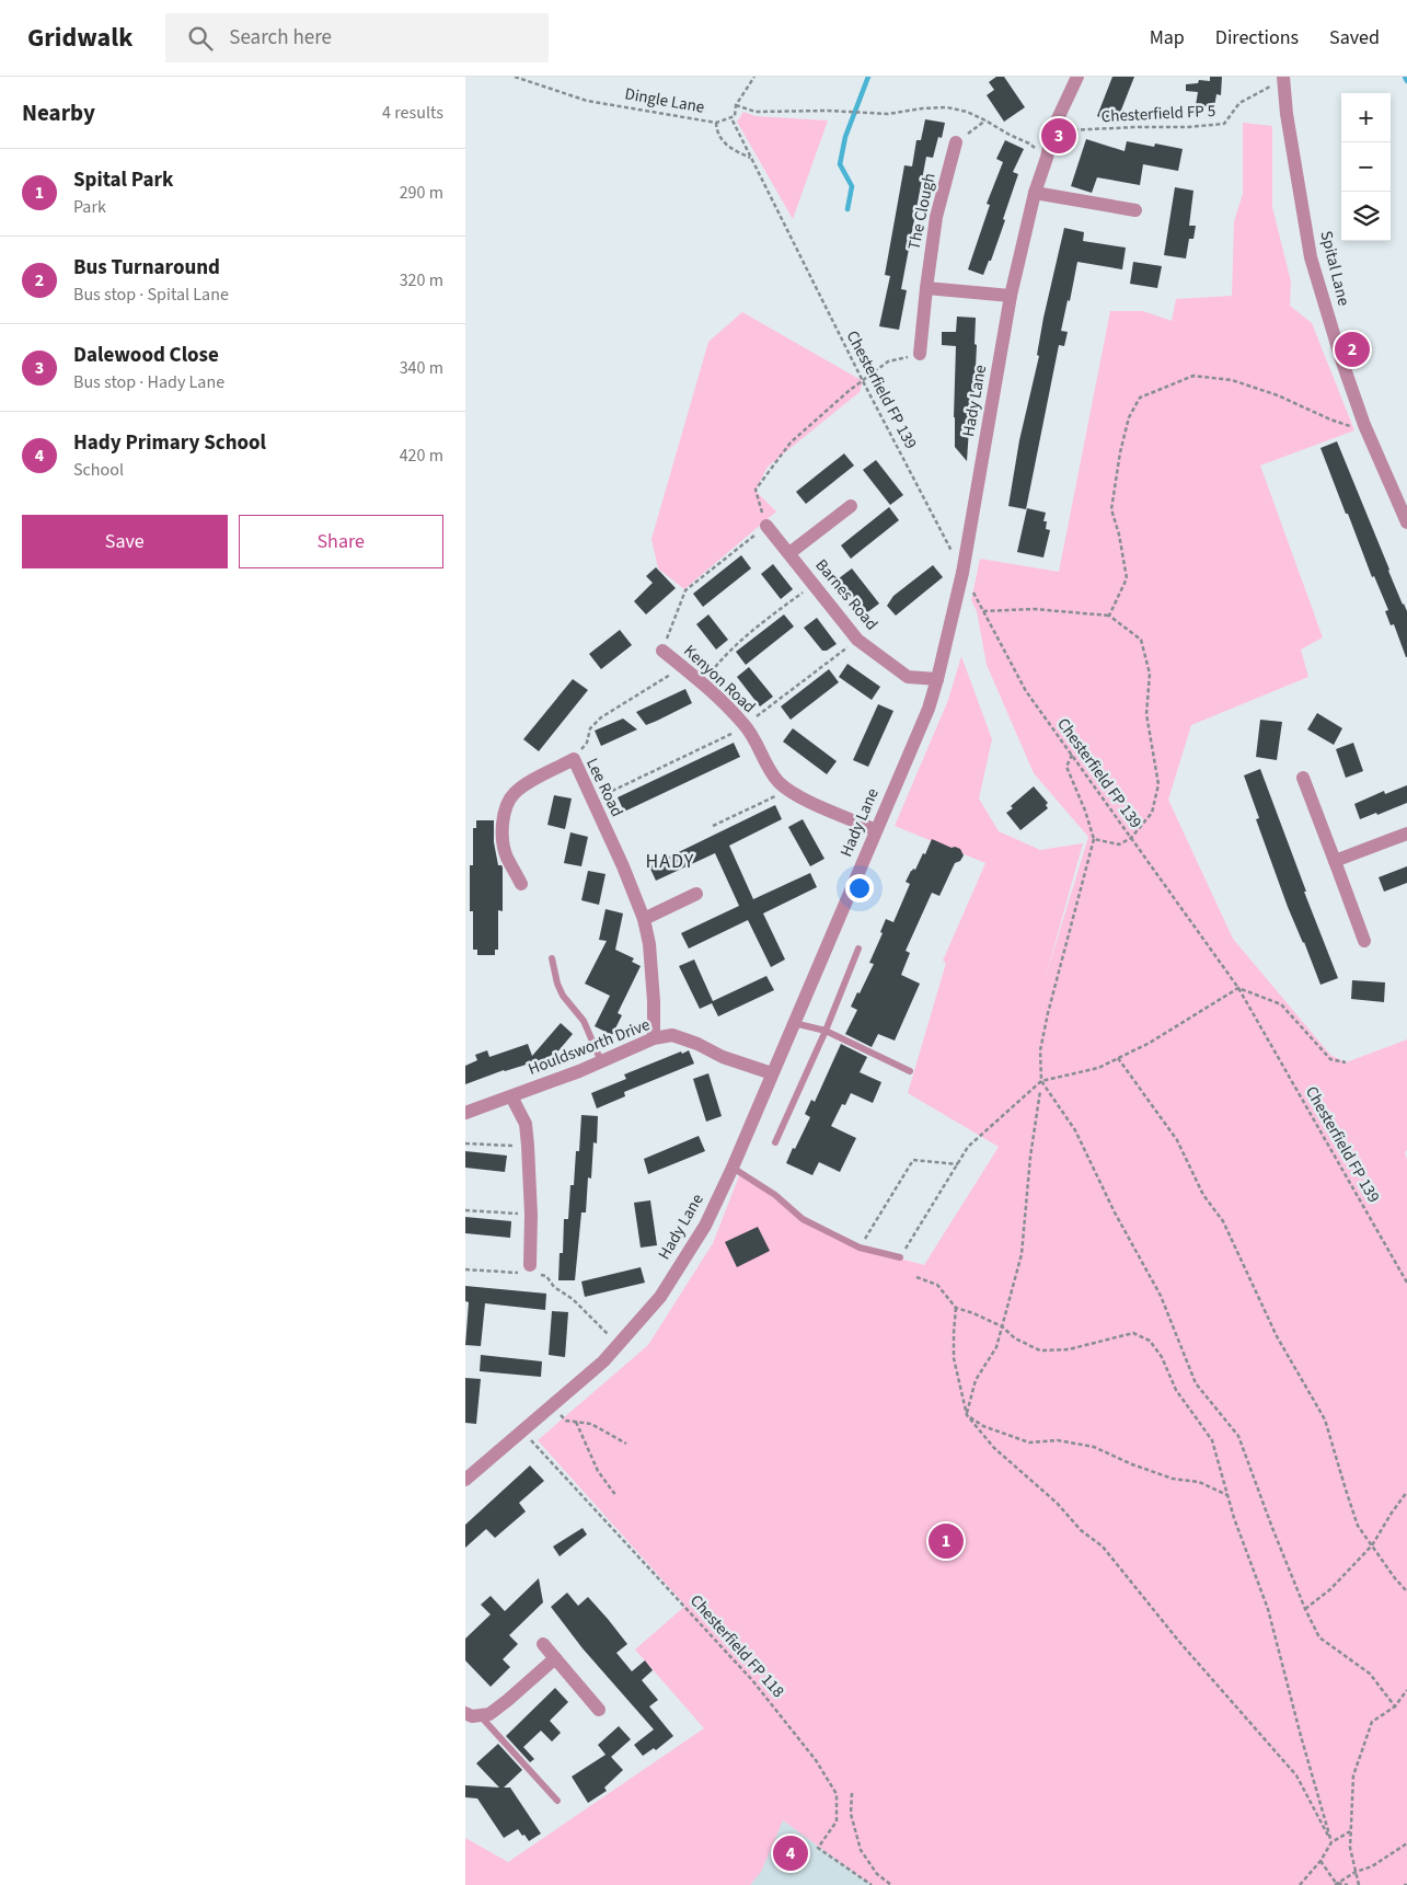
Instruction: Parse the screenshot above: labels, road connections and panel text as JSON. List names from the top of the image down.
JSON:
{
  "streets": {
    "street": [
      "The Clough",
      "Spital Lane",
      "Hady Lane",
      "Barnes Road",
      "Kenyon Road",
      "Lee Road",
      "Houldsworth Drive"
    ],
    "path": [
      "Dingle Lane",
      "Chesterfield FP 5",
      "Chesterfield FP 139",
      "Chesterfield FP 118"
    ]
  },
  "crossings": [
    ["Chesterfield FP 5", "Spital Lane"],
    ["Chesterfield FP 5", "Hady Lane"],
    ["Chesterfield FP 139", "Hady Lane"],
    ["Hady Lane", "Barnes Road"],
    ["Hady Lane", "Kenyon Road"],
    ["Hady Lane", "Houldsworth Drive"],
    ["Hady Lane", "Chesterfield FP 118"],
    ["Lee Road", "Houldsworth Drive"]
  ],
  "districts": ["HADY"],
  "page": {
    "header": "Gridwalk",
    "search": "Search here",
    "nav": ["Map", "Directions", "Saved"],
    "heading": ["Nearby", "4 results"],
    "map_buttons": ["+", "−"],
    "pins": [
      "3",
      "2",
      "1",
      "4"
    ],
    "list": [
      {
        "mark": "1",
        "name": "Spital Park",
        "note": "Park",
        "value": "290 m"
      },
      {
        "mark": "2",
        "name": "Bus Turnaround",
        "note": "Bus stop · Spital Lane",
        "value": "320 m"
      },
      {
        "mark": "3",
        "name": "Dalewood Close",
        "note": "Bus stop · Hady Lane",
        "value": "340 m"
      },
      {
        "mark": "4",
        "name": "Hady Primary School",
        "note": "School",
        "value": "420 m"
      }
    ],
    "buttons": ["Save", "Share"]
  }
}
